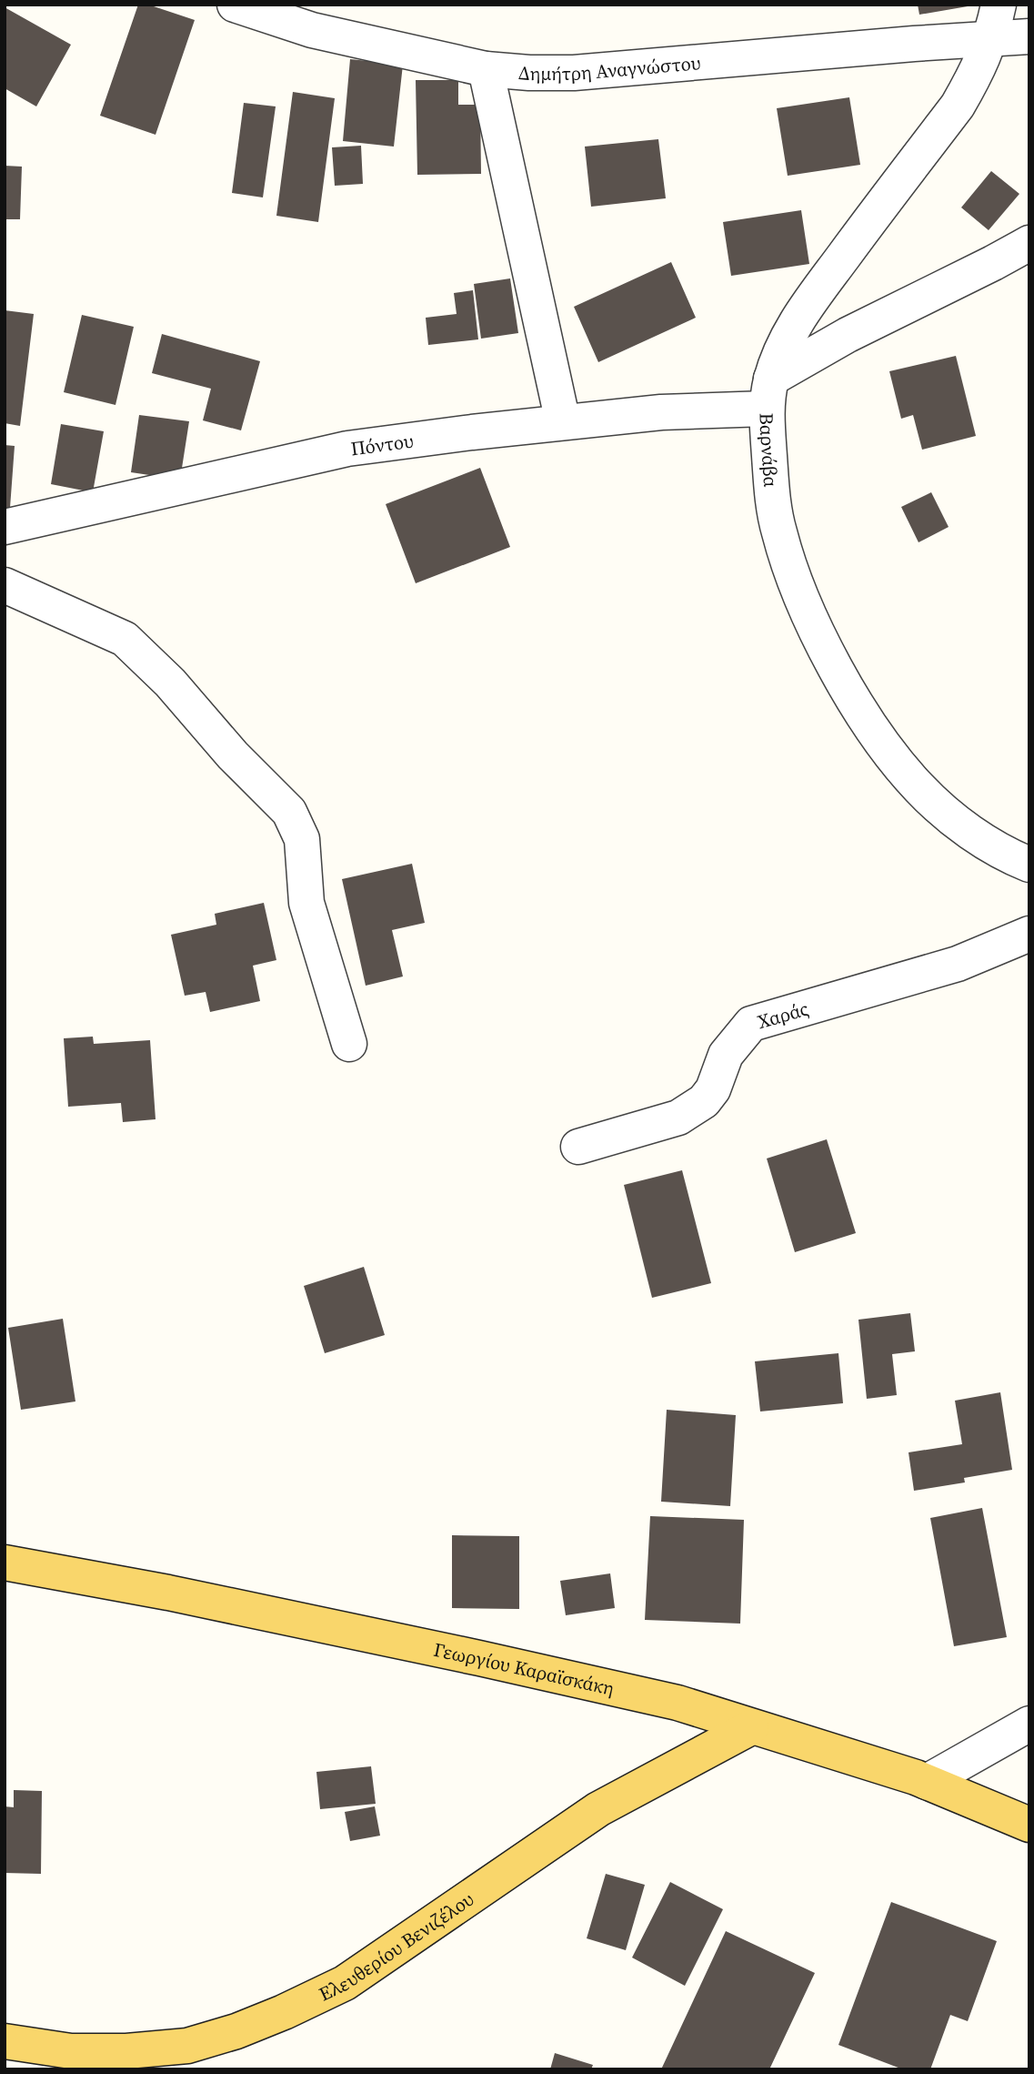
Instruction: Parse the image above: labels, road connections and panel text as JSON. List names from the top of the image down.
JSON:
{
  "streets": {
    "main road": ["Γεωργίου Καραϊσκάκη", "Ελευθερίου Βενιζέλου"],
    "street": [
      "Δημήτρη Αναγνώστου",
      "Πόντου",
      "Βαρνάβα",
      "Χαράς"
    ]
  },
  "crossings": [
    ["Δημήτρη Αναγνώστου", "Βαρνάβα"],
    ["Πόντου", "Βαρνάβα"],
    ["Γεωργίου Καραϊσκάκη", "Ελευθερίου Βενιζέλου"]
  ]
}
